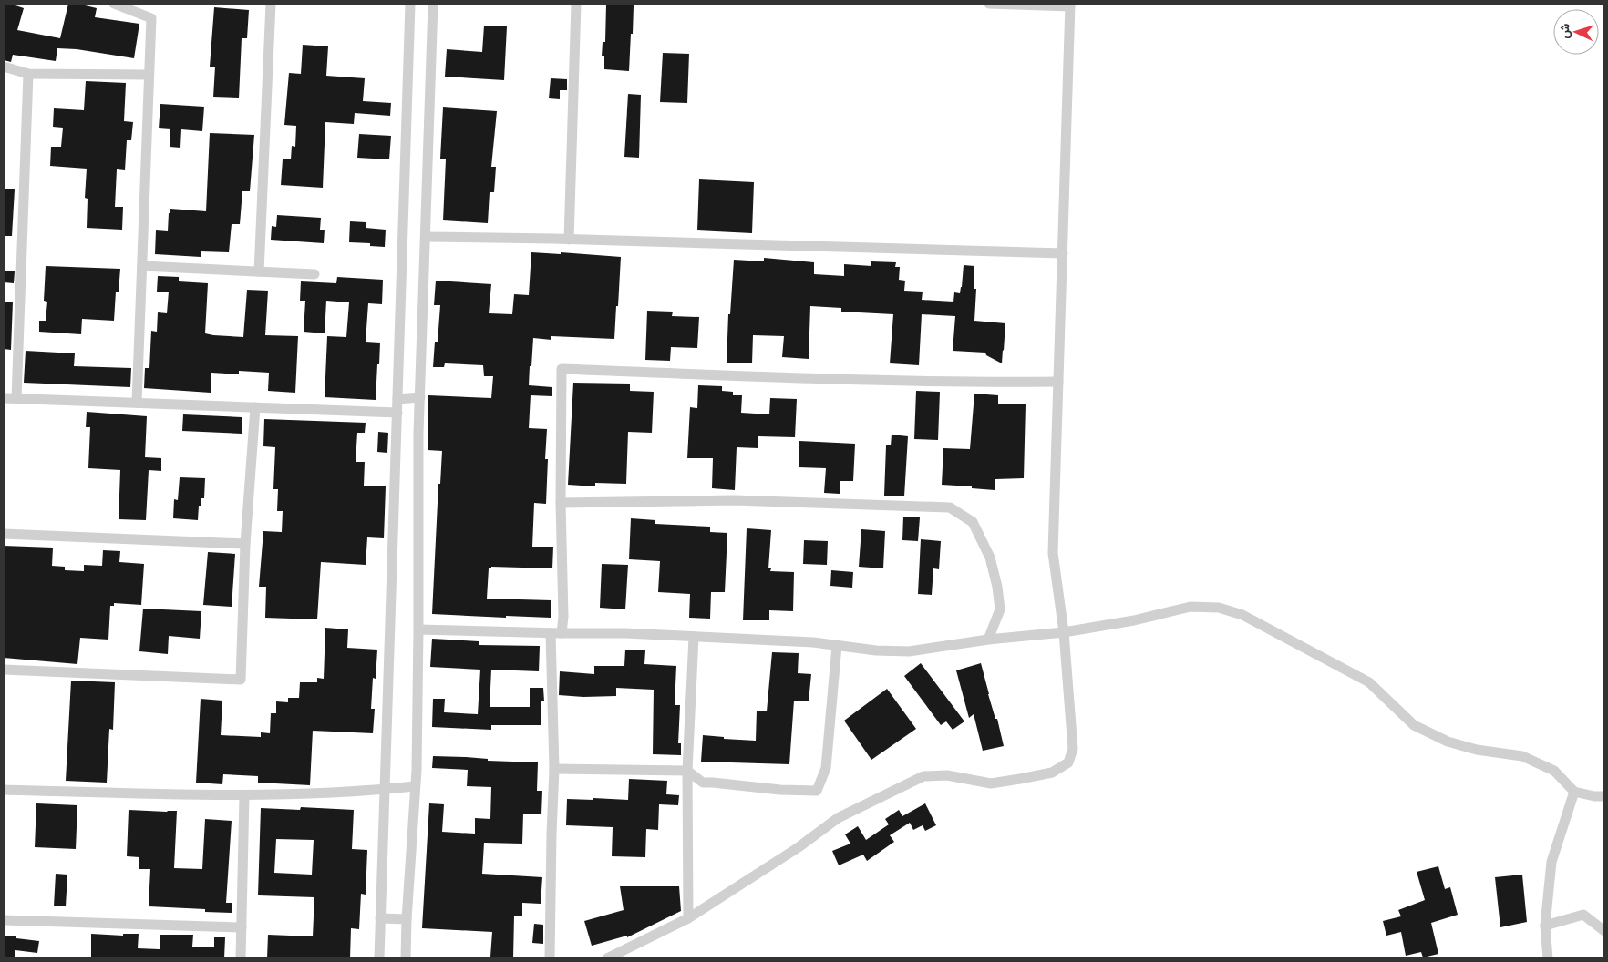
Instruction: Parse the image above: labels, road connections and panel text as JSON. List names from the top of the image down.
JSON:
{
  "north": "left"
}
